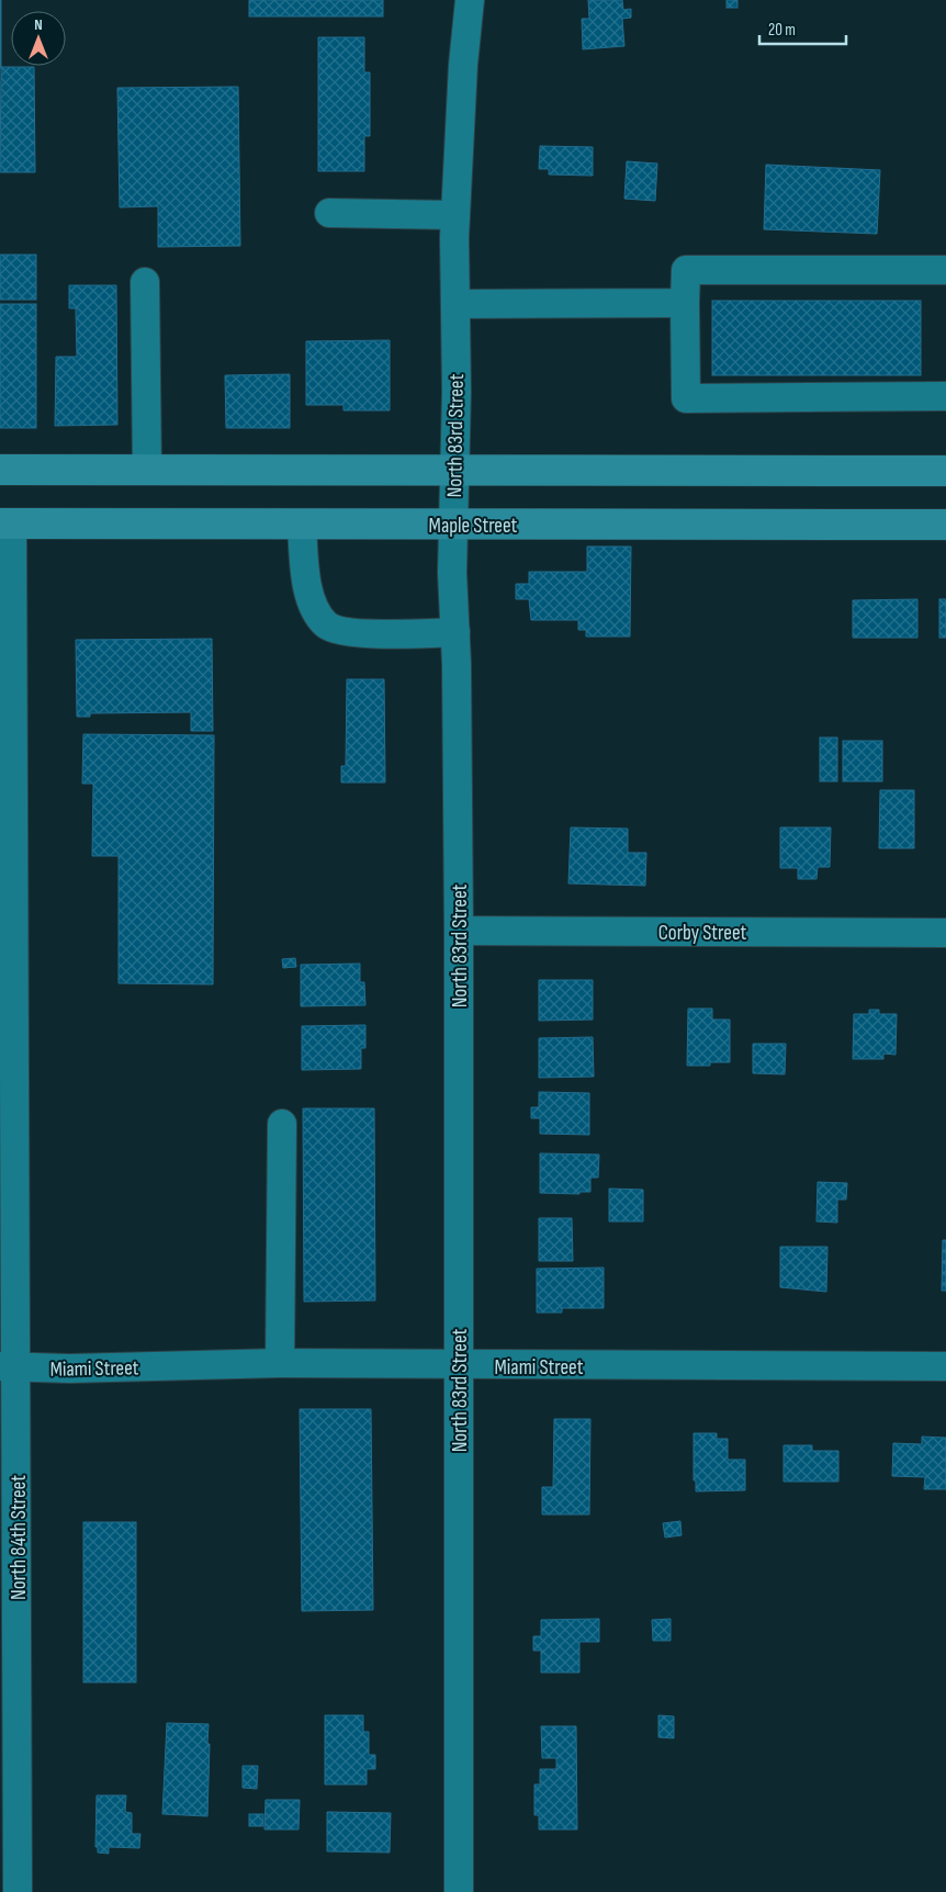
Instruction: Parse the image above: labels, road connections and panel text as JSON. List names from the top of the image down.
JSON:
{
  "streets": {
    "main road": ["Maple Street"],
    "street": [
      "North 83rd Street",
      "Corby Street",
      "Miami Street",
      "North 84th Street"
    ]
  },
  "crossings": [
    ["North 83rd Street", "Maple Street"],
    ["North 83rd Street", "Corby Street"],
    ["North 83rd Street", "Miami Street"],
    ["Maple Street", "North 84th Street"],
    ["Miami Street", "North 84th Street"]
  ],
  "scale_bar": "20 m",
  "north": "top"
}
